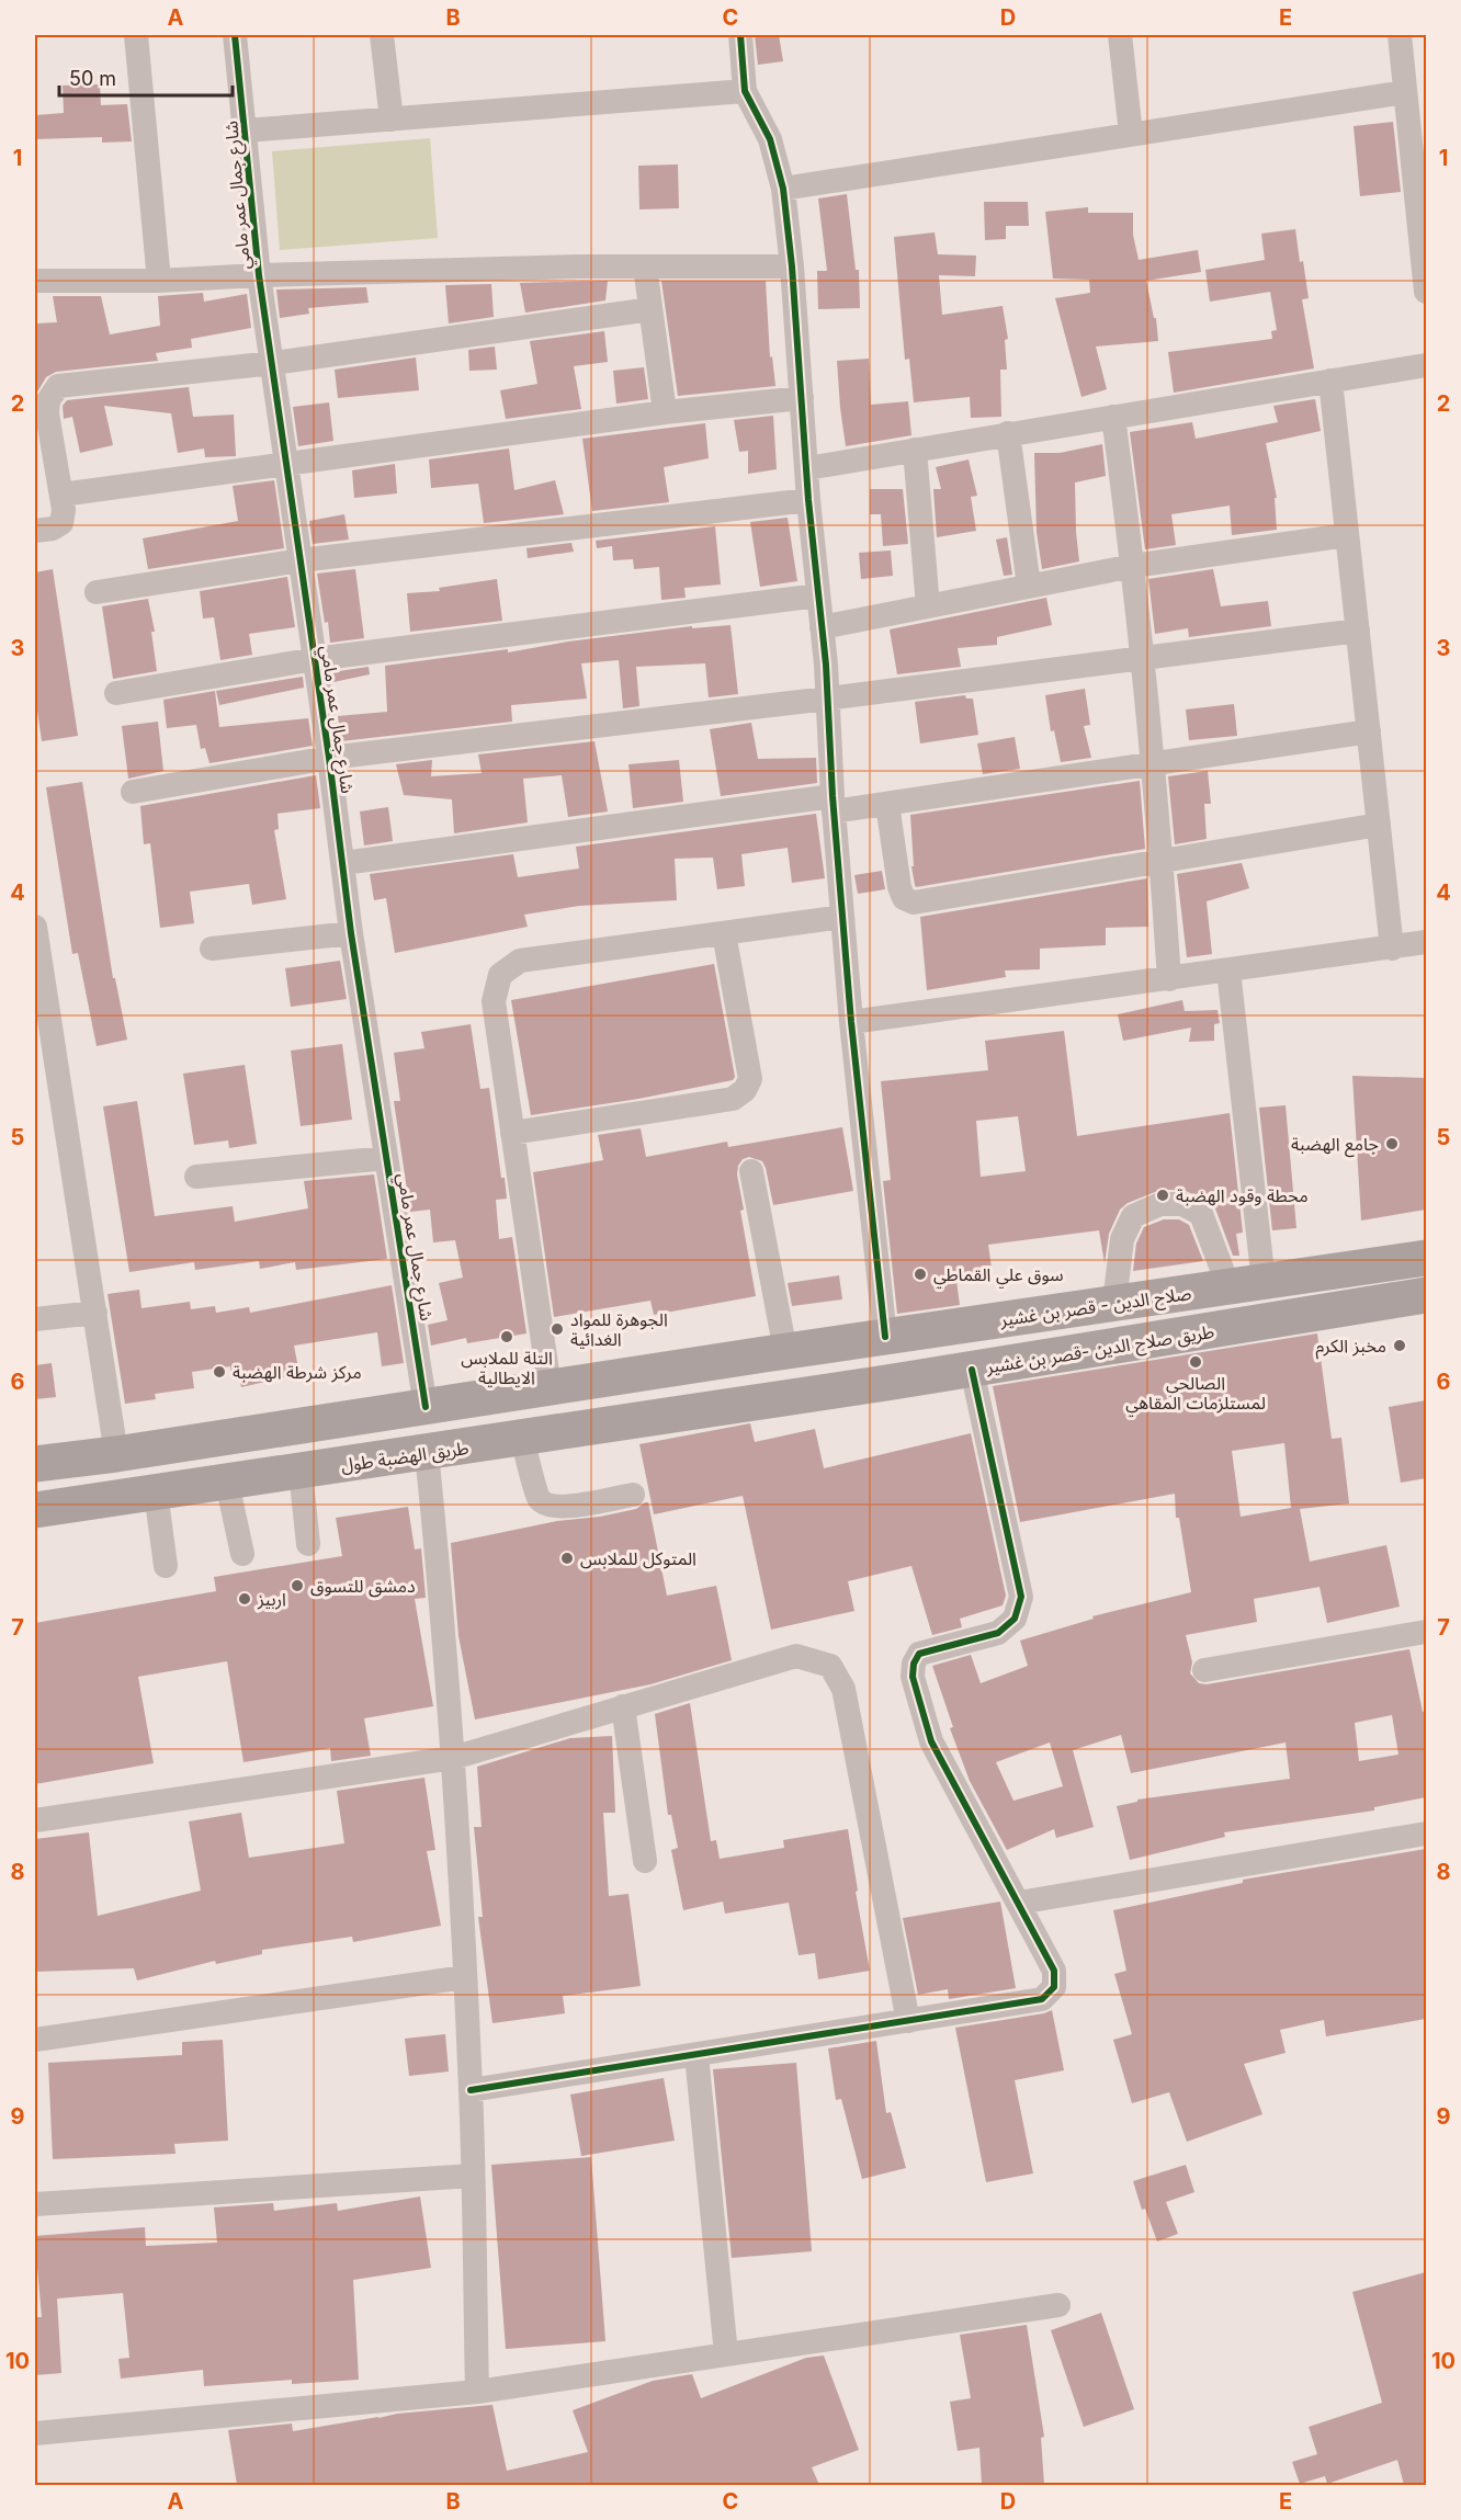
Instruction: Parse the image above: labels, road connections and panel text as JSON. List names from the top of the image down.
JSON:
{
  "streets": {
    "highway": ["صلاح الدين - قصر بن غشير", "طريق صلاح الدين -قصر بن غشير", "طريق الهضبة طول"],
    "street": ["شارع جمال عمر مامي"]
  },
  "crossings": [
    ["طريق صلاح الدين -قصر بن غشير", "طريق الهضبة طول"]
  ],
  "places": [
    "جامع الهضبة",
    "محطة وقود الهضبة",
    "سوق علي القماطي",
    "الجوهرة للمواد الغدائية",
    "التلة للملابس الايطالية",
    "مخبز الكرم",
    "الصالحي لمستلزمات المقاهي",
    "مركز شرطة الهضبة",
    "المتوكل للملابس",
    "دمشق للتسوق",
    "اربيز"
  ],
  "scale_bar": "50 m",
  "grid": {
    "columns": [
      "A",
      "B",
      "C",
      "D",
      "E"
    ],
    "rows": [
      "1",
      "2",
      "3",
      "4",
      "5",
      "6",
      "7",
      "8",
      "9",
      "10"
    ]
  }
}
